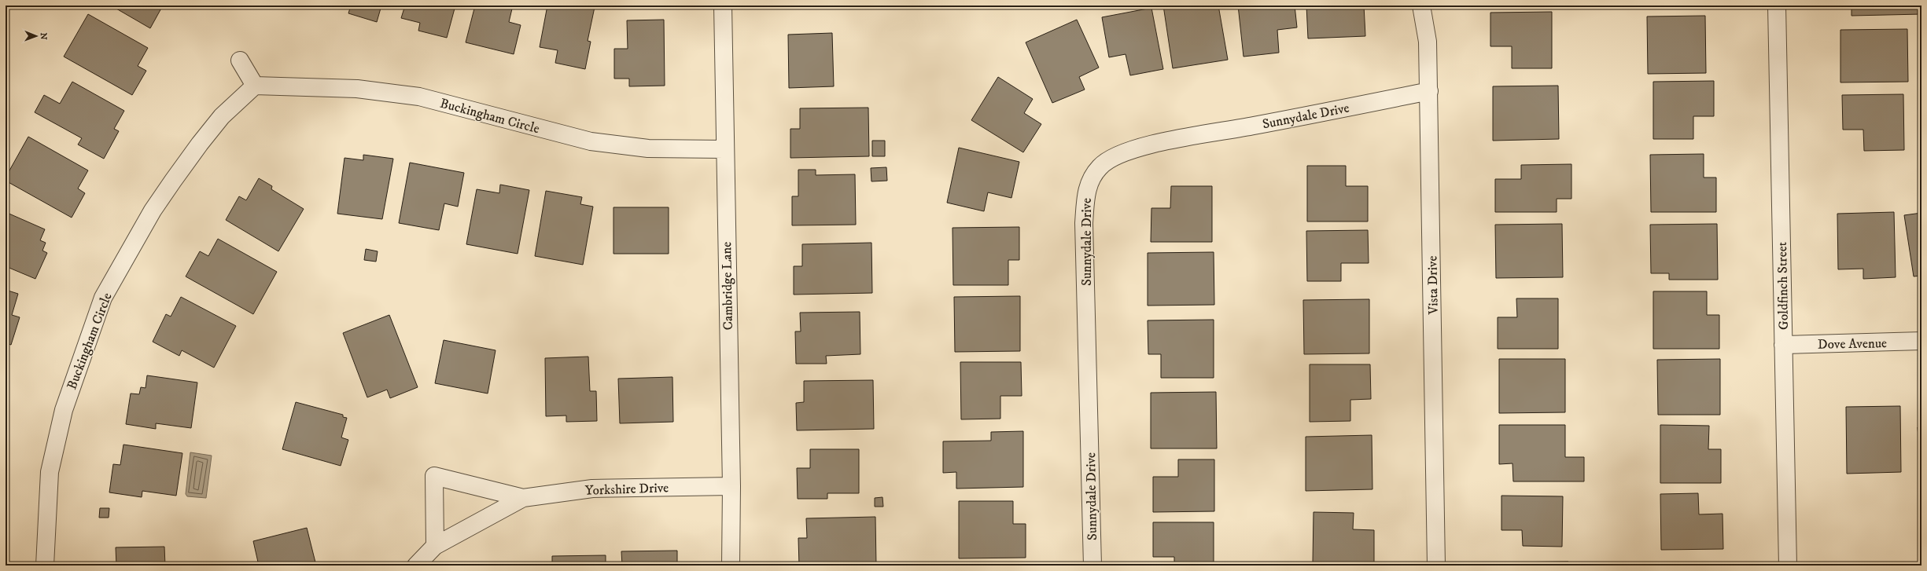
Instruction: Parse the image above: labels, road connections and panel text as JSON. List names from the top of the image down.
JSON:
{
  "streets": {
    "street": [
      "Buckingham Circle",
      "Sunnydale Drive",
      "Vista Drive",
      "Cambridge Lane",
      "Goldfinch Street",
      "Dove Avenue",
      "Yorkshire Drive"
    ]
  },
  "crossings": [
    ["Buckingham Circle", "Cambridge Lane"],
    ["Sunnydale Drive", "Vista Drive"],
    ["Cambridge Lane", "Yorkshire Drive"],
    ["Goldfinch Street", "Dove Avenue"]
  ],
  "north": "right"
}
